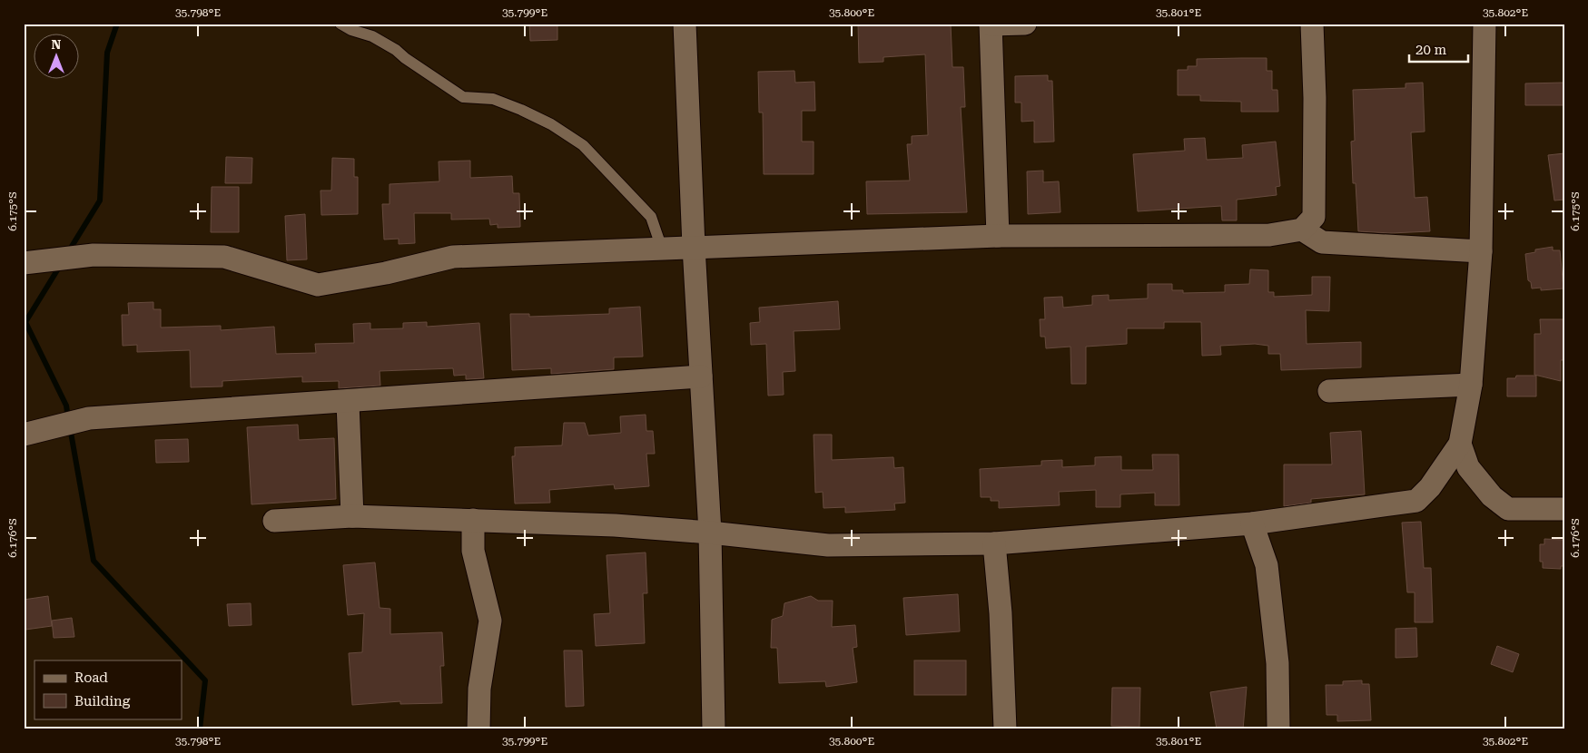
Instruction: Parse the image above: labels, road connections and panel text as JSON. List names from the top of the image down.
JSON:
{
  "legend": ["Road", "Building"],
  "scale_bar": "20 m",
  "north": "top",
  "coordinates": [
    "35.798°E",
    "35.799°E",
    "35.800°E",
    "35.801°E",
    "35.802°E",
    "6.175°S",
    "6.176°S"
  ]
}
